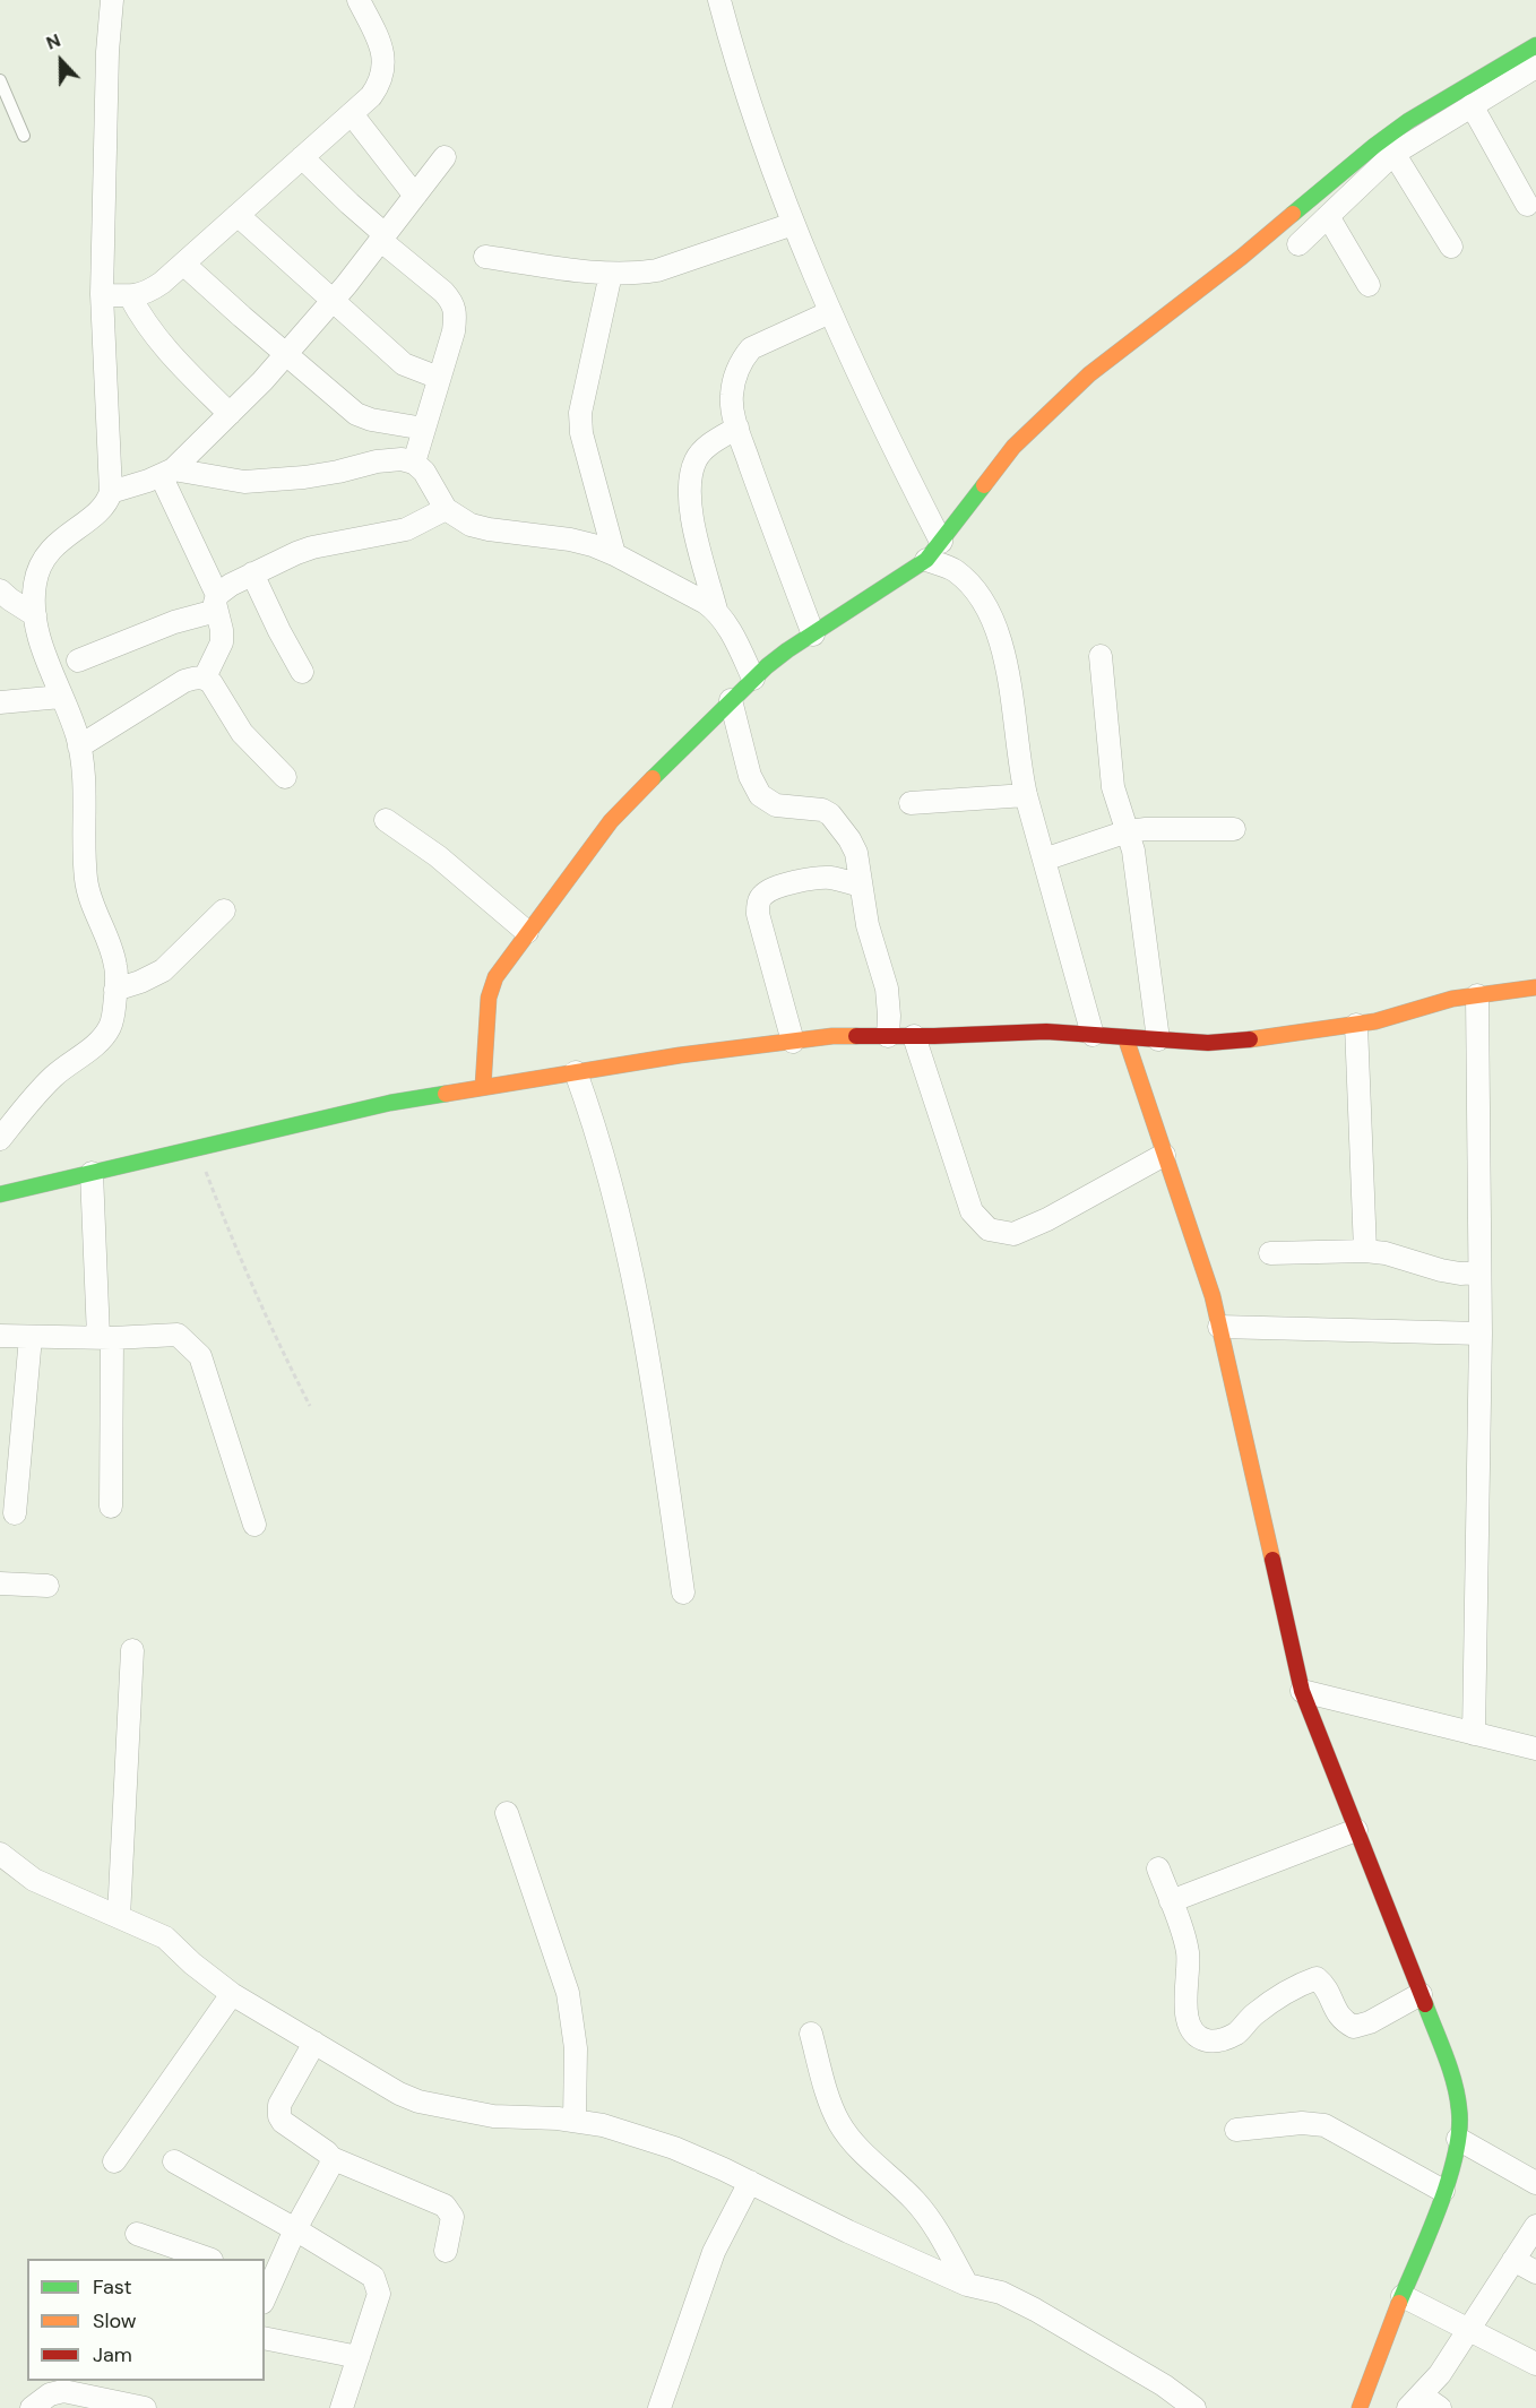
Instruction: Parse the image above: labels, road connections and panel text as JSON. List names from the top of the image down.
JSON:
{
  "legend": ["Fast", "Slow", "Jam"],
  "north": "top"
}
